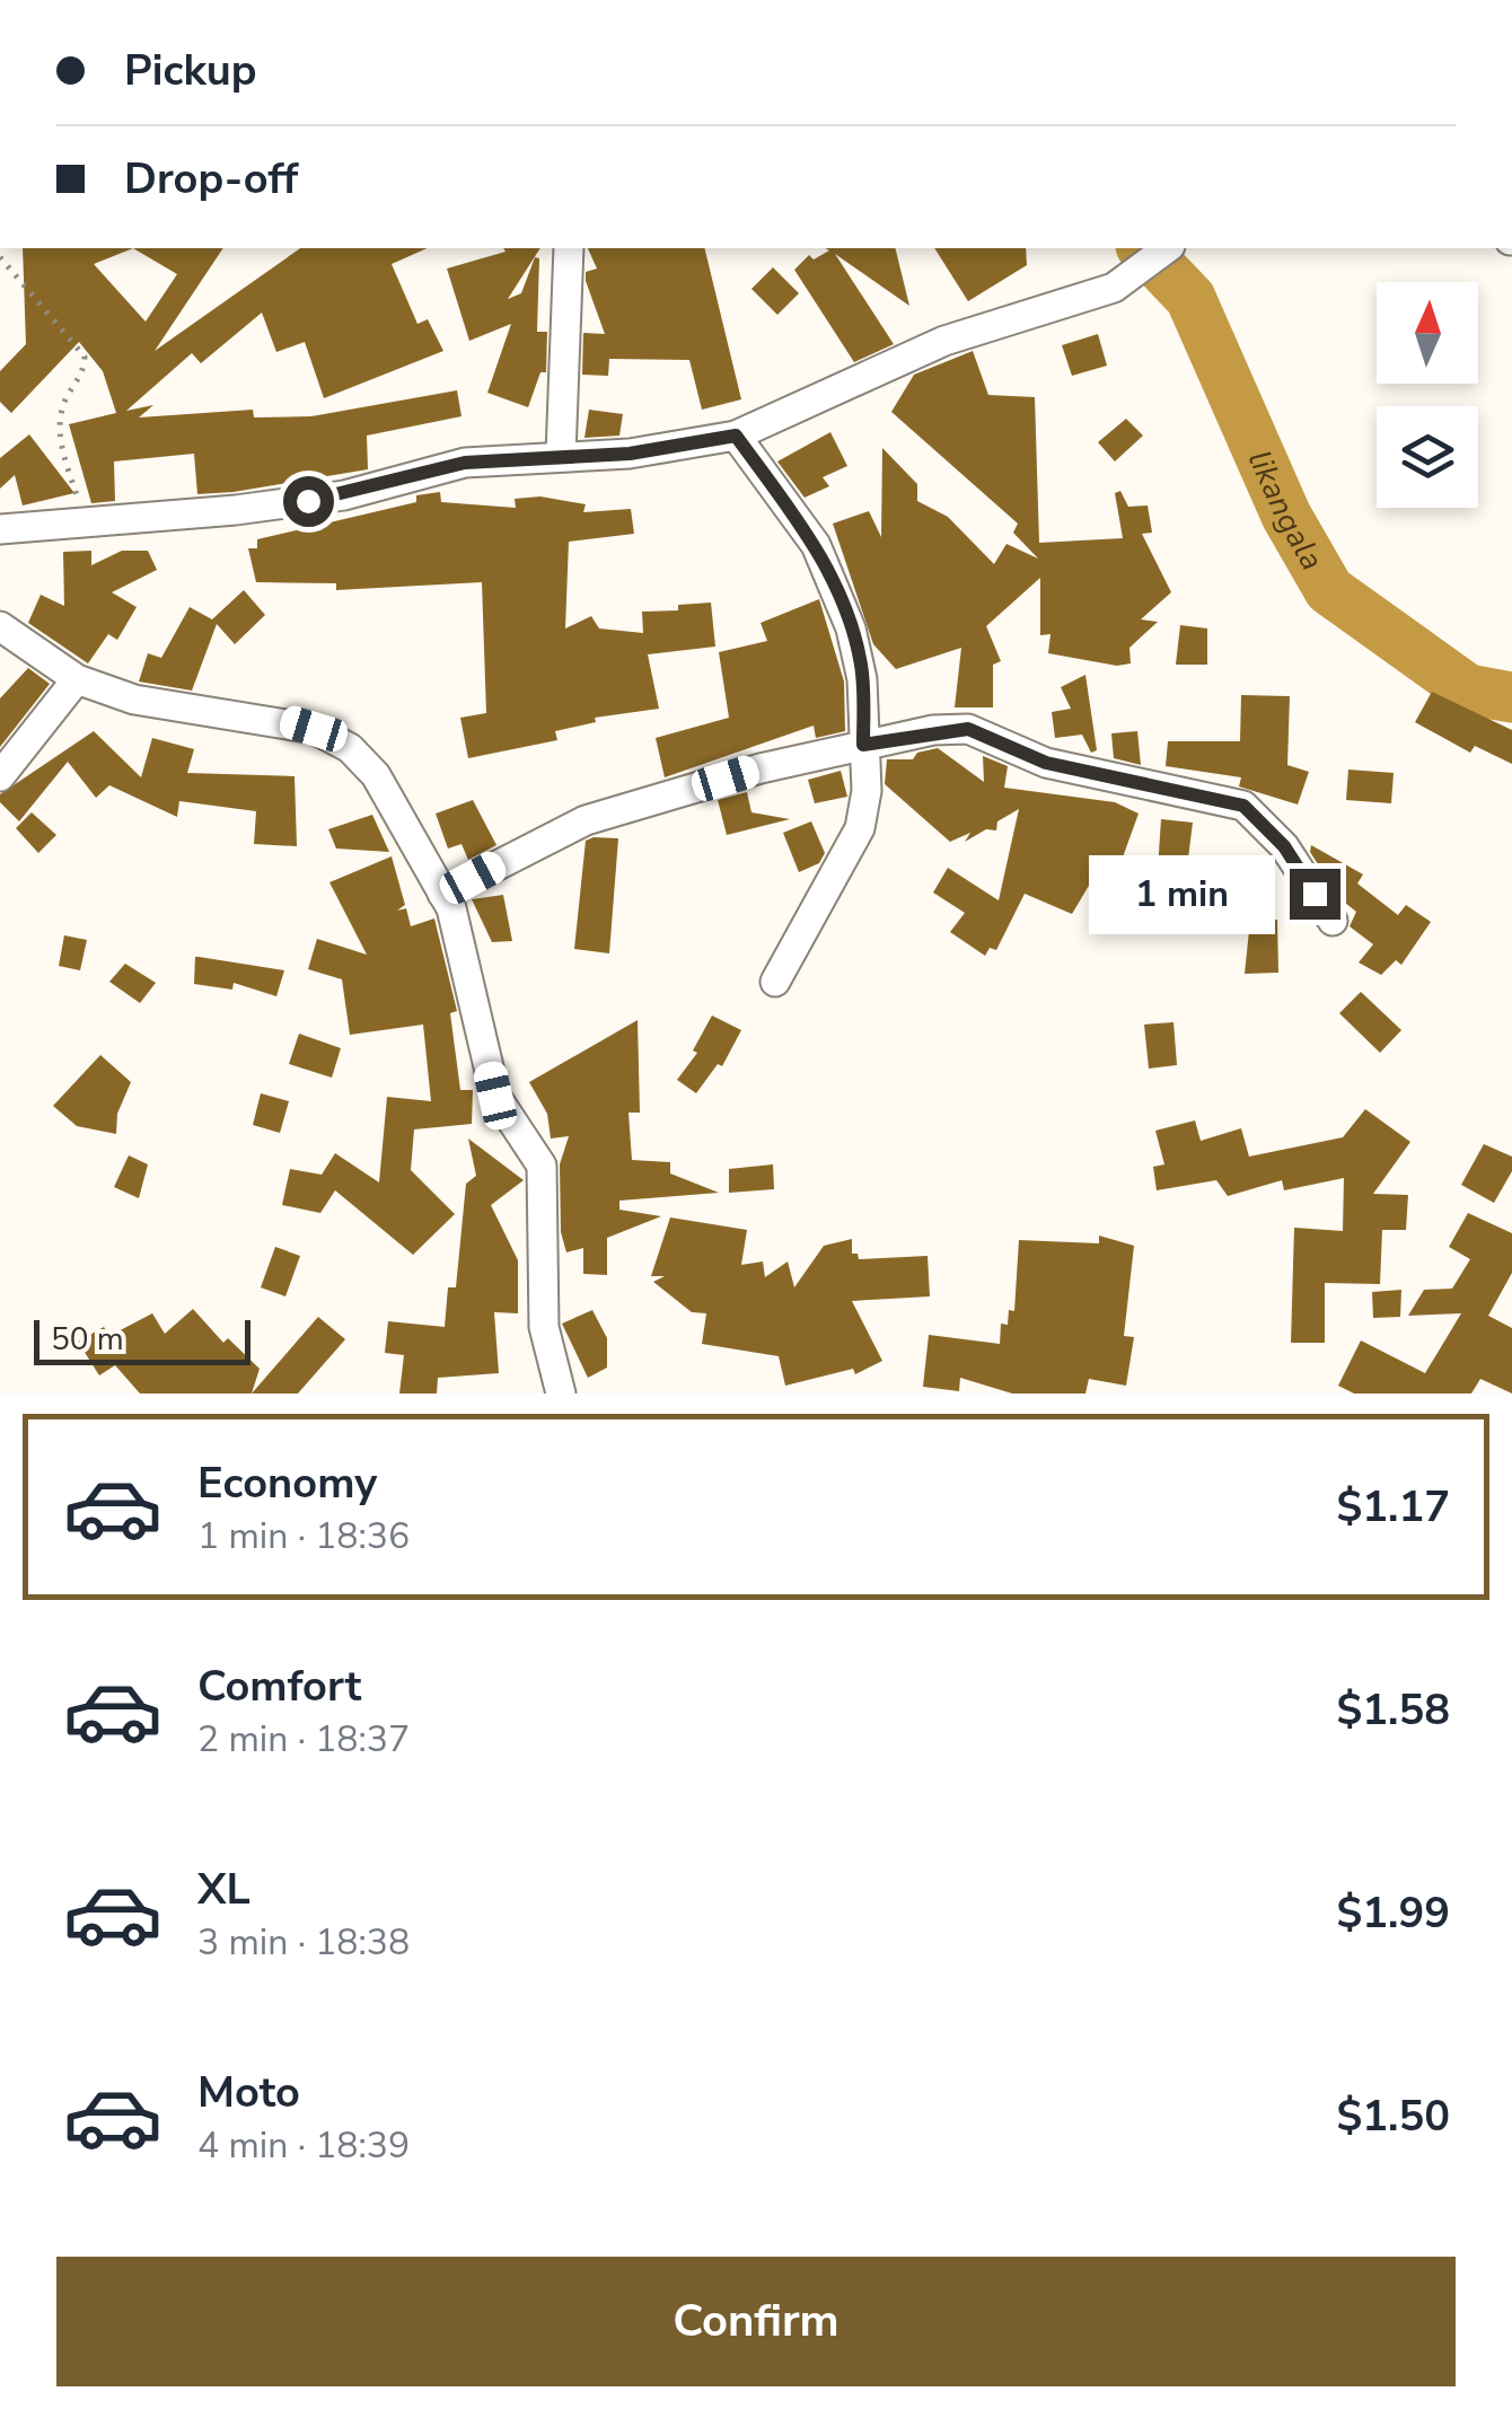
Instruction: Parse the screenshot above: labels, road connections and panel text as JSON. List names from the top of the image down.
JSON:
{
  "water": ["likangala"],
  "scale_bar": "50 m",
  "north": "top",
  "page": {
    "banner": ["Pickup", "Drop-off"],
    "bubble": "1 min",
    "scale": "50 m",
    "list": [
      {
        "name": "Economy",
        "note": "1 min · 18:36",
        "value": "$1.17"
      },
      {
        "name": "Comfort",
        "note": "2 min · 18:37",
        "value": "$1.58"
      },
      {
        "name": "XL",
        "note": "3 min · 18:38",
        "value": "$1.99"
      },
      {
        "name": "Moto",
        "note": "4 min · 18:39",
        "value": "$1.50"
      }
    ],
    "buttons": "Confirm"
  }
}
